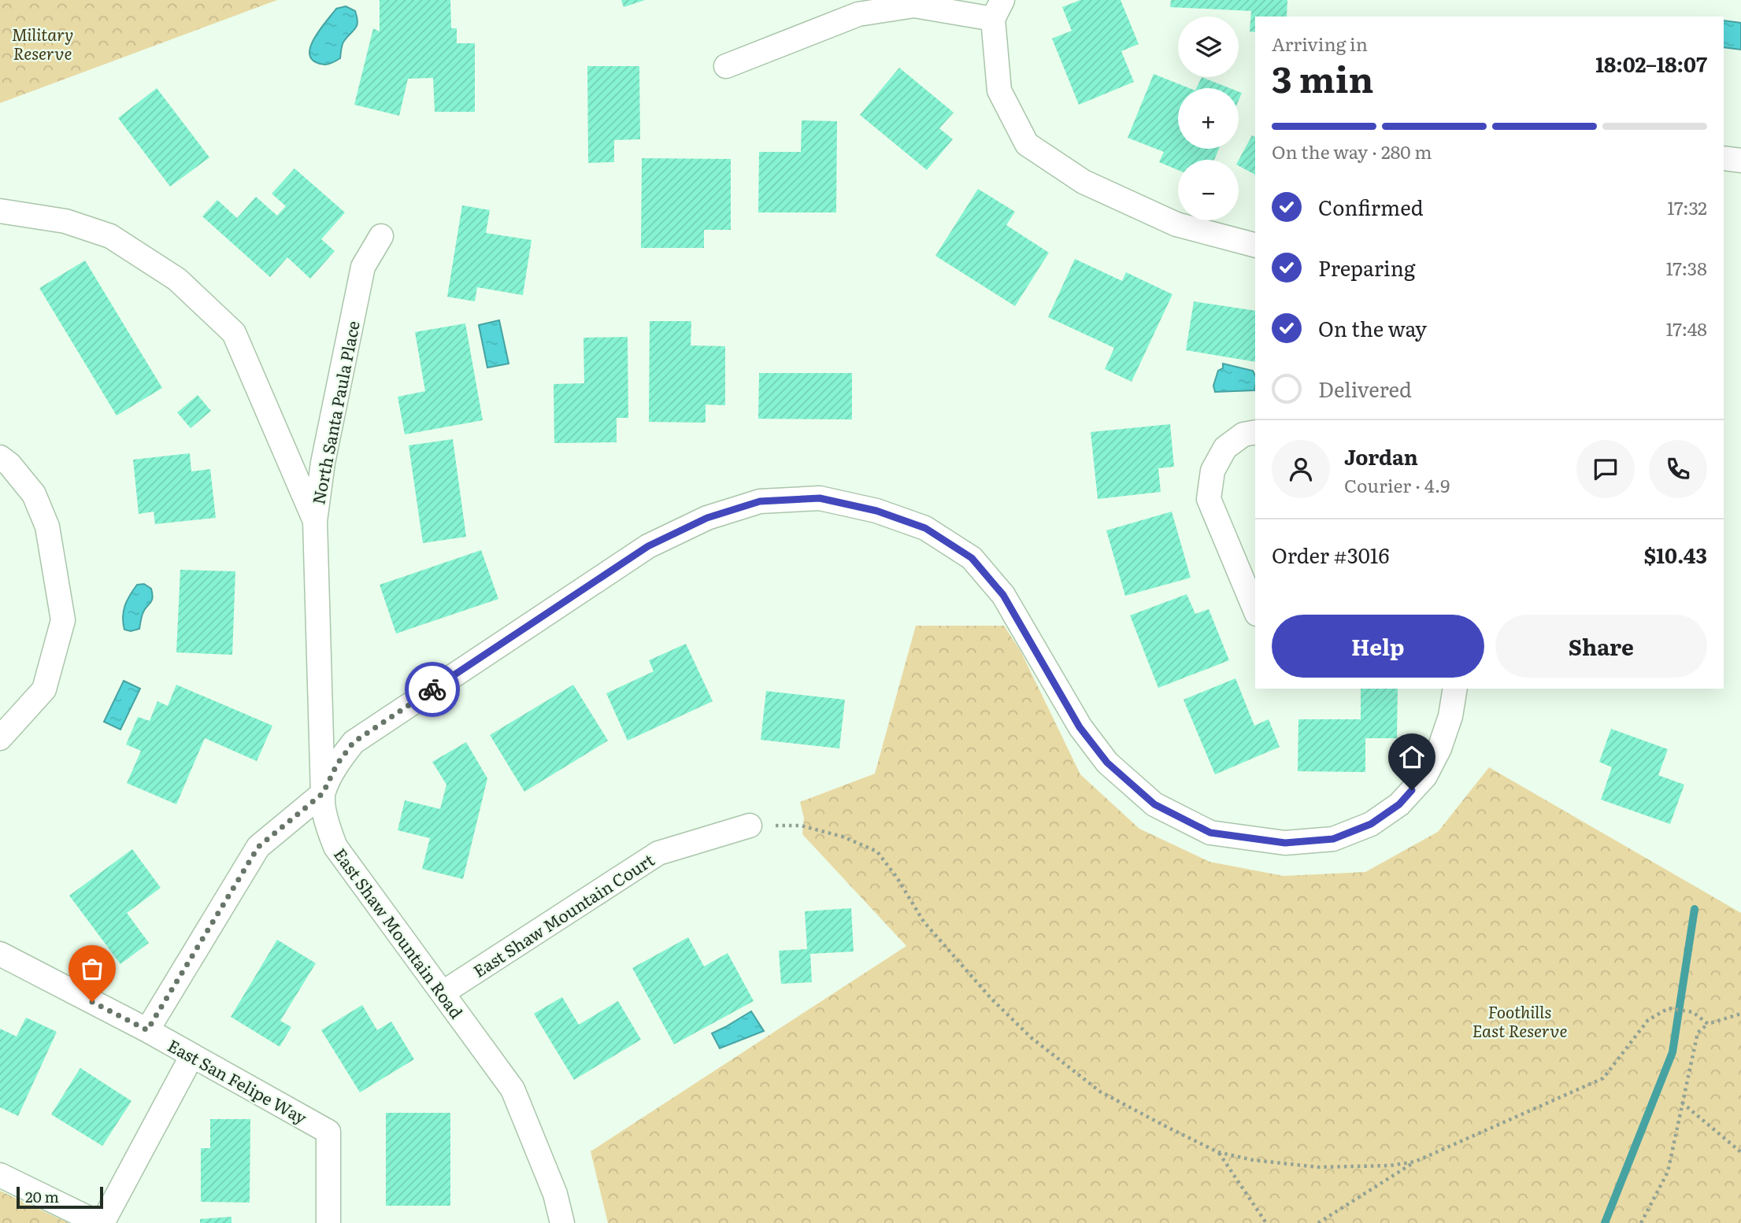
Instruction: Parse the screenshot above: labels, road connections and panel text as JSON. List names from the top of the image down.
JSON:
{
  "streets": {
    "street": [
      "North Santa Paula Place",
      "East Shaw Mountain Court",
      "East Shaw Mountain Road",
      "East San Felipe Way"
    ]
  },
  "crossings": [
    ["North Santa Paula Place", "East Shaw Mountain Road"],
    ["East Shaw Mountain Court", "East Shaw Mountain Road"]
  ],
  "parks": ["Military Reserve", "Foothills East Reserve"],
  "scale_bar": "20 m",
  "page": {
    "map_buttons": ["+", "−"],
    "heading": ["3 min", "Arriving in", "18:02–18:07"],
    "panel": [
      "Jordan",
      "Courier · 4.9",
      "Order #3016",
      "$10.43"
    ],
    "bar": "On the way · 280 m",
    "list": [
      ["Confirmed", "17:32"],
      ["Preparing", "17:38"],
      ["On the way", "17:48"],
      "Delivered"
    ],
    "buttons": ["Help", "Share"],
    "scale": "20 m"
  }
}
